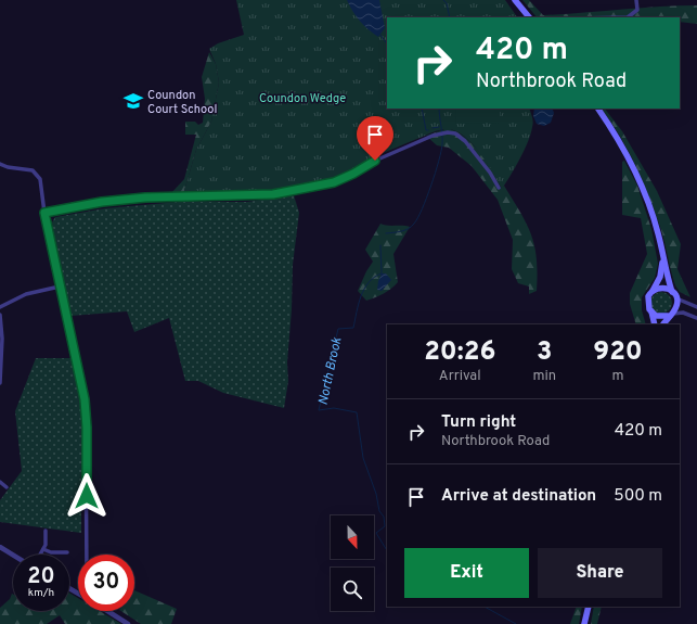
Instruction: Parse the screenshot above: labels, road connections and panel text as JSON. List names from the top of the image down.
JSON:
{
  "water": ["North Brook"],
  "parks": ["Coundon Wedge"],
  "places": {
    "school or university": ["Coundon Court School"]
  },
  "north": "bottom",
  "page": {
    "turn": ["420 m", "Northbrook Road"],
    "eta": [
      "20:26",
      "Arrival",
      "3",
      "min",
      "920",
      "m"
    ],
    "list": [
      {
        "name": "Turn right",
        "note": "Northbrook Road",
        "value": "420 m"
      },
      {
        "name": "Arrive at destination",
        "value": "500 m"
      }
    ],
    "buttons": ["Exit", "Share"],
    "speed": "20 km/h",
    "limit": "30"
  }
}
